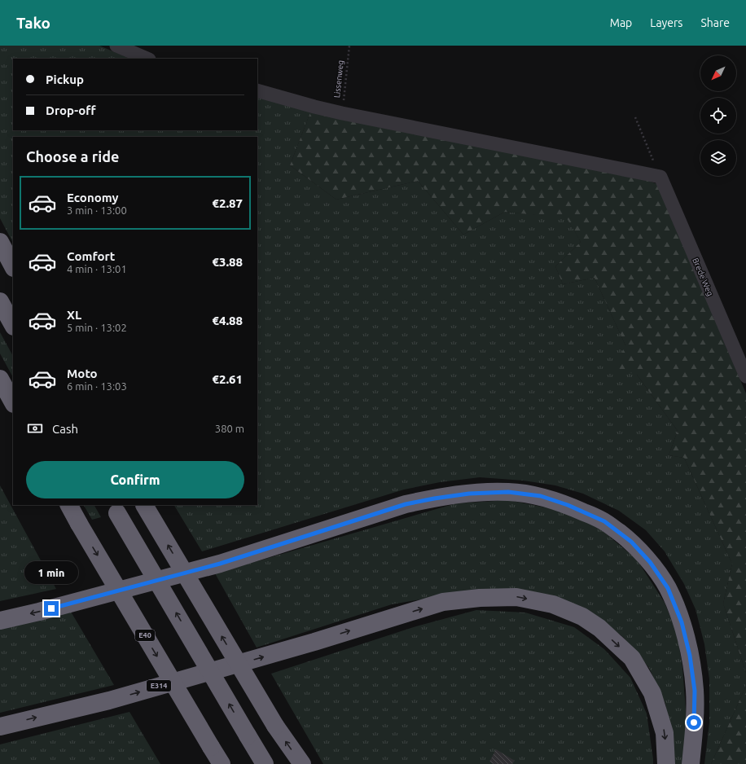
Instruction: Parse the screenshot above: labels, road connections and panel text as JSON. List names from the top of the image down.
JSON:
{
  "streets": {
    "highway": ["E40", "E314"],
    "street": ["Brede Weg"],
    "path": ["Lissenweg"]
  },
  "north": "bottom left",
  "page": {
    "header": "Tako",
    "nav": ["Map", "Layers", "Share"],
    "banner": ["Pickup", "Drop-off"],
    "heading": "Choose a ride",
    "list": [
      {
        "name": "Economy",
        "note": "3 min · 13:00",
        "value": "€2.87"
      },
      {
        "name": "Comfort",
        "note": "4 min · 13:01",
        "value": "€3.88"
      },
      {
        "name": "XL",
        "note": "5 min · 13:02",
        "value": "€4.88"
      },
      {
        "name": "Moto",
        "note": "6 min · 13:03",
        "value": "€2.61"
      }
    ],
    "pay": ["Cash", "380 m"],
    "buttons": "Confirm",
    "bubble": "1 min"
  }
}
